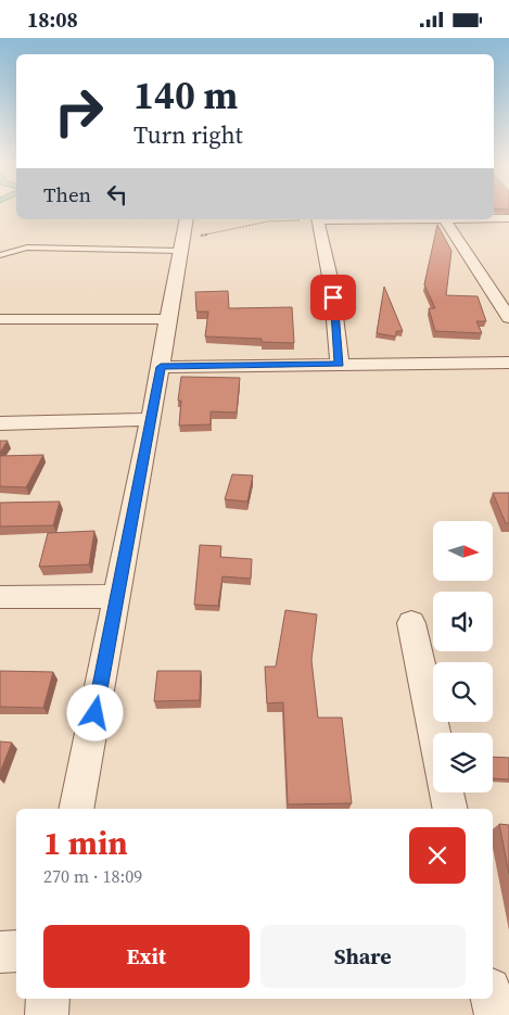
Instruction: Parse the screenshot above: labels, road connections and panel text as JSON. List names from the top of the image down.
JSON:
{
  "north": "right",
  "page": {
    "status": "18:08",
    "turn": ["140 m", "Turn right"],
    "then": "Then",
    "heading": ["1 min", "270 m · 18:09"],
    "buttons": ["Exit", "Share"]
  }
}
